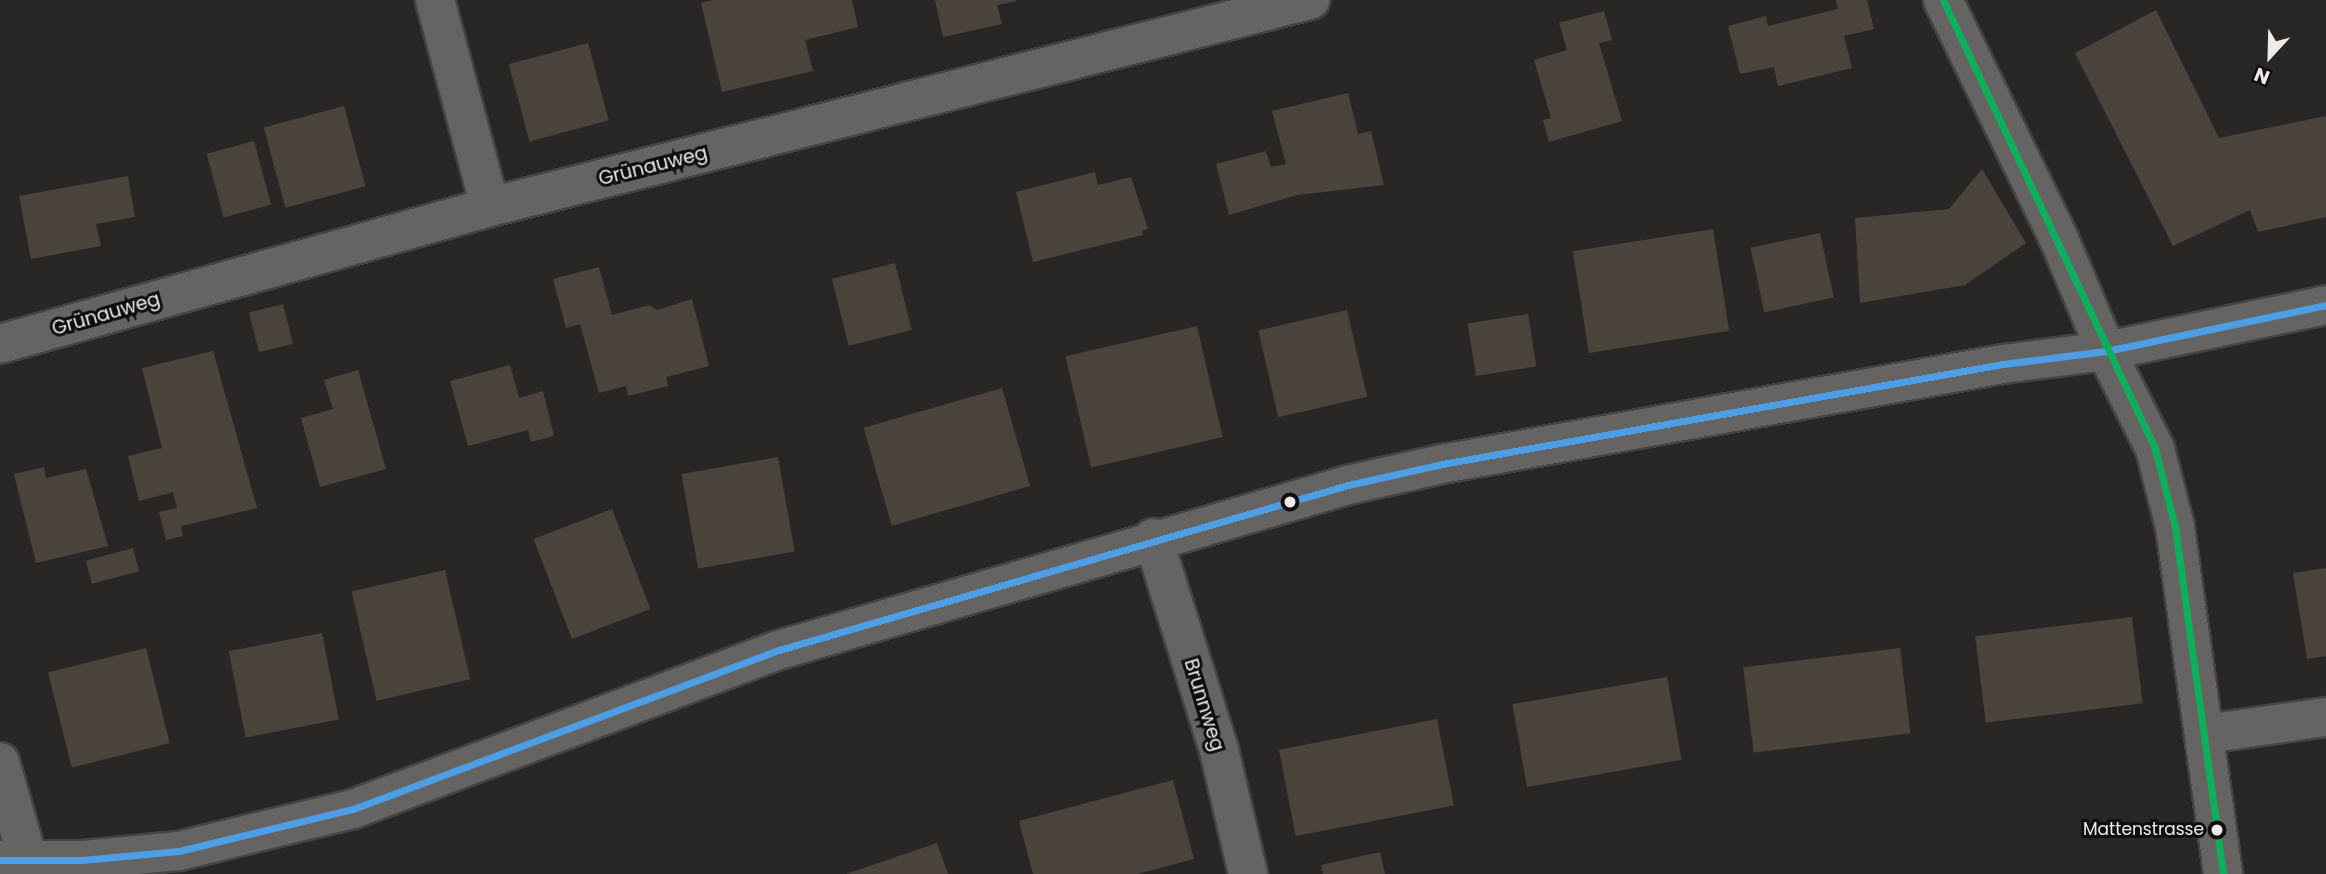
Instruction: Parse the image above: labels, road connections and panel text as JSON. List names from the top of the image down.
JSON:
{
  "streets": {
    "street": ["Grünauweg", "Brunnweg"]
  },
  "places": ["Mattenstrasse"],
  "north": "bottom"
}
